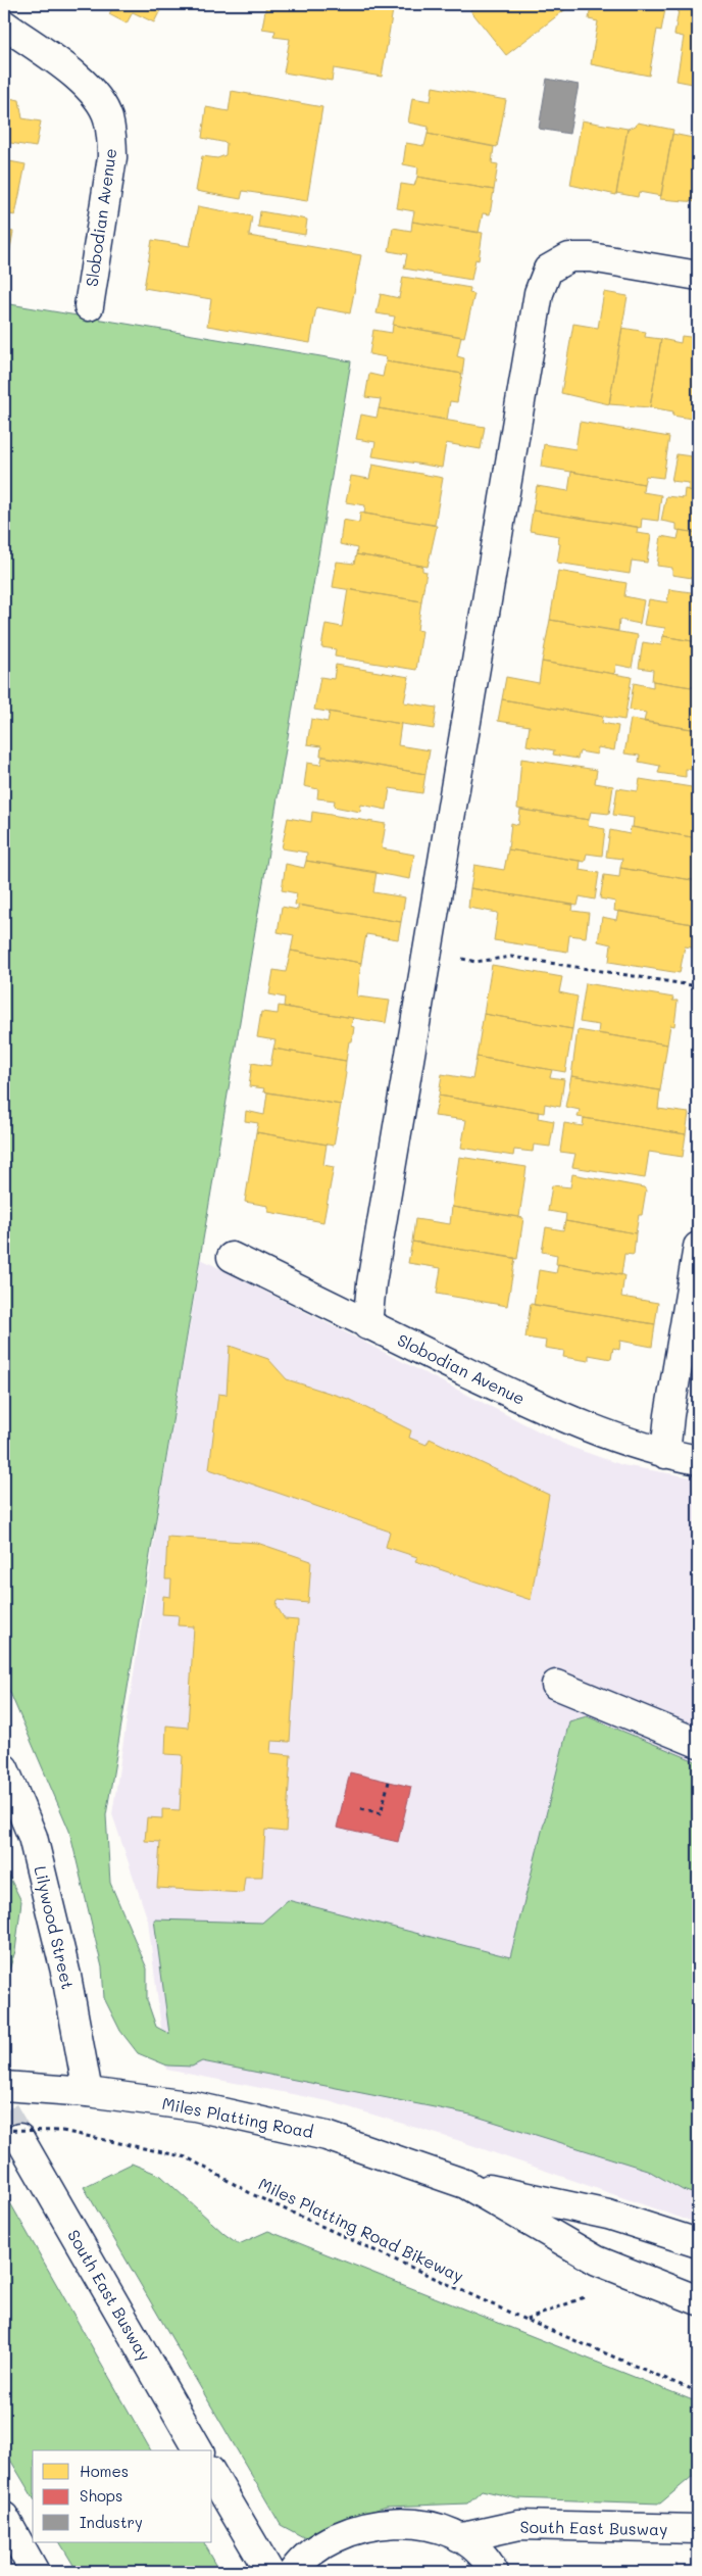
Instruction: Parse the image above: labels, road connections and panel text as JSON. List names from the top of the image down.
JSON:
{
  "streets": {
    "main road": [
      "Slobodian Avenue",
      "Lilywood Street",
      "Miles Platting Road",
      "South East Busway"
    ],
    "path": ["Miles Platting Road Bikeway"]
  },
  "crossings": [
    ["Lilywood Street", "Miles Platting Road"],
    ["Miles Platting Road Bikeway", "South East Busway"]
  ],
  "legend": ["Homes", "Shops", "Industry"]
}
